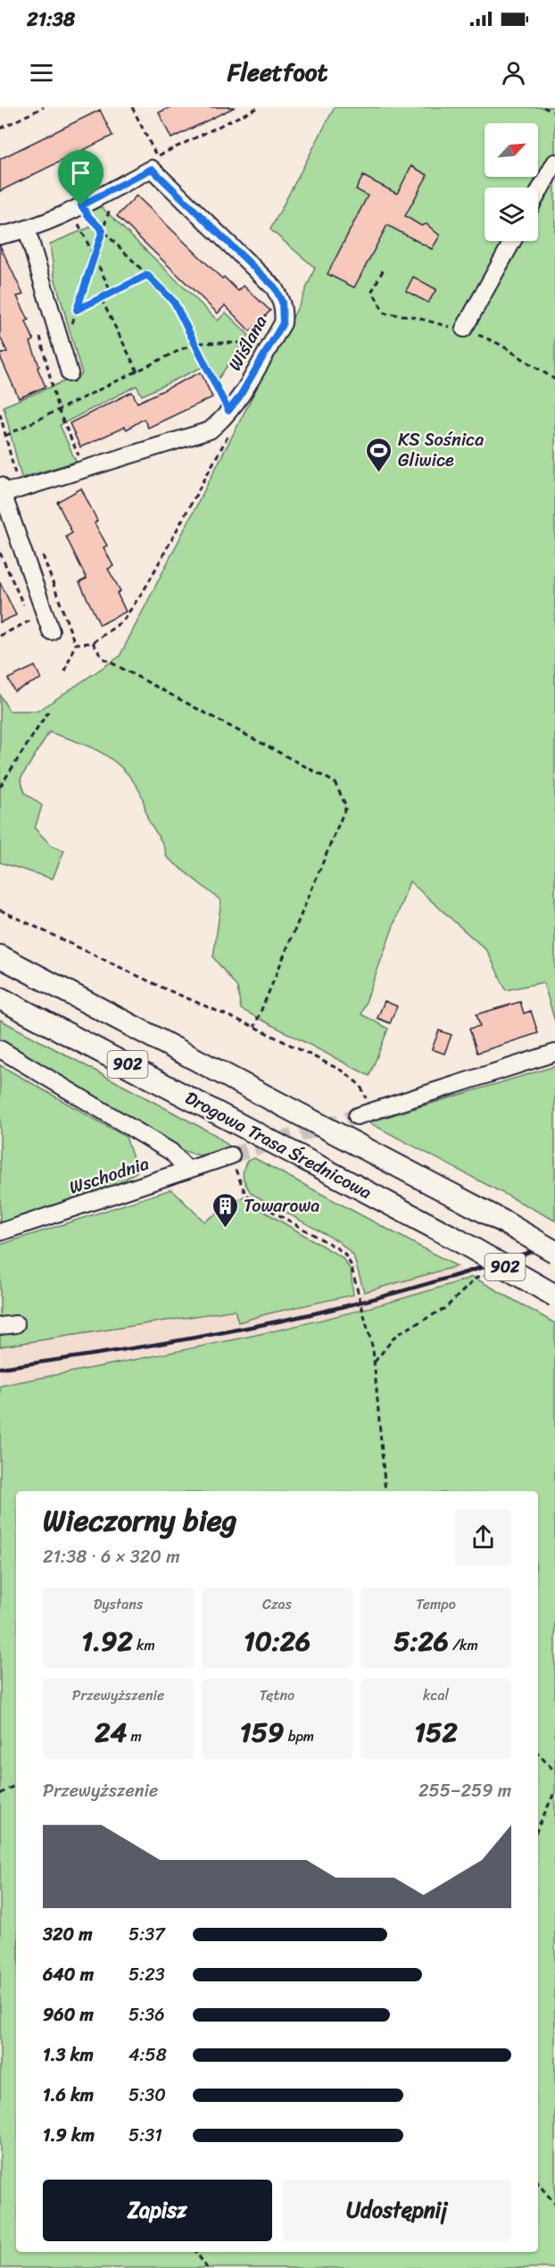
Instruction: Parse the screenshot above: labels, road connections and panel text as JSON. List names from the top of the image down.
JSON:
{
  "streets": {
    "main road": ["902", "Drogowa Trasa Średnicowa"],
    "street": ["Wiślana", "Wschodnia"]
  },
  "places": {
    "sports": ["KS Sośnica Gliwice"],
    "building": ["Towarowa"]
  },
  "north": "top right",
  "page": {
    "status": "21:38",
    "header": "Fleetfoot",
    "heading": ["Wieczorny bieg", "21:38 · 6 × 320 m"],
    "stats": [
      ["Dystans", "1.92 km"],
      ["Czas", "10:26"],
      ["Tempo", "5:26 /km"],
      ["Przewyższenie", "24 m"],
      ["Tętno", "159 bpm"],
      ["kcal", "152"]
    ],
    "chart": ["Przewyższenie", "255–259 m"],
    "list": [
      {
        "name": "320 m",
        "note": "5:37"
      },
      {
        "name": "640 m",
        "note": "5:23"
      },
      {
        "name": "960 m",
        "note": "5:36"
      },
      {
        "name": "1.3 km",
        "note": "4:58"
      },
      {
        "name": "1.6 km",
        "note": "5:30"
      },
      {
        "name": "1.9 km",
        "note": "5:31"
      }
    ],
    "buttons": ["Zapisz", "Udostępnij"]
  }
}
